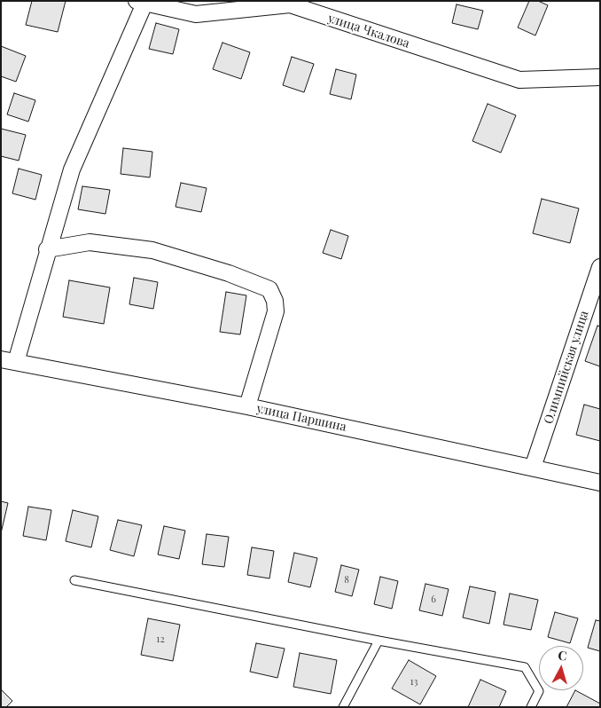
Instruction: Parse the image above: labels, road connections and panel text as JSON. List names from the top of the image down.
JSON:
{
  "streets": {
    "street": ["улица Чкалова", "Олимпийская улица", "улица Паршина"]
  },
  "crossings": [
    ["Олимпийская улица", "улица Паршина"]
  ],
  "house_numbers": [
    "8",
    "6",
    "12",
    "13"
  ],
  "north": "top"
}
